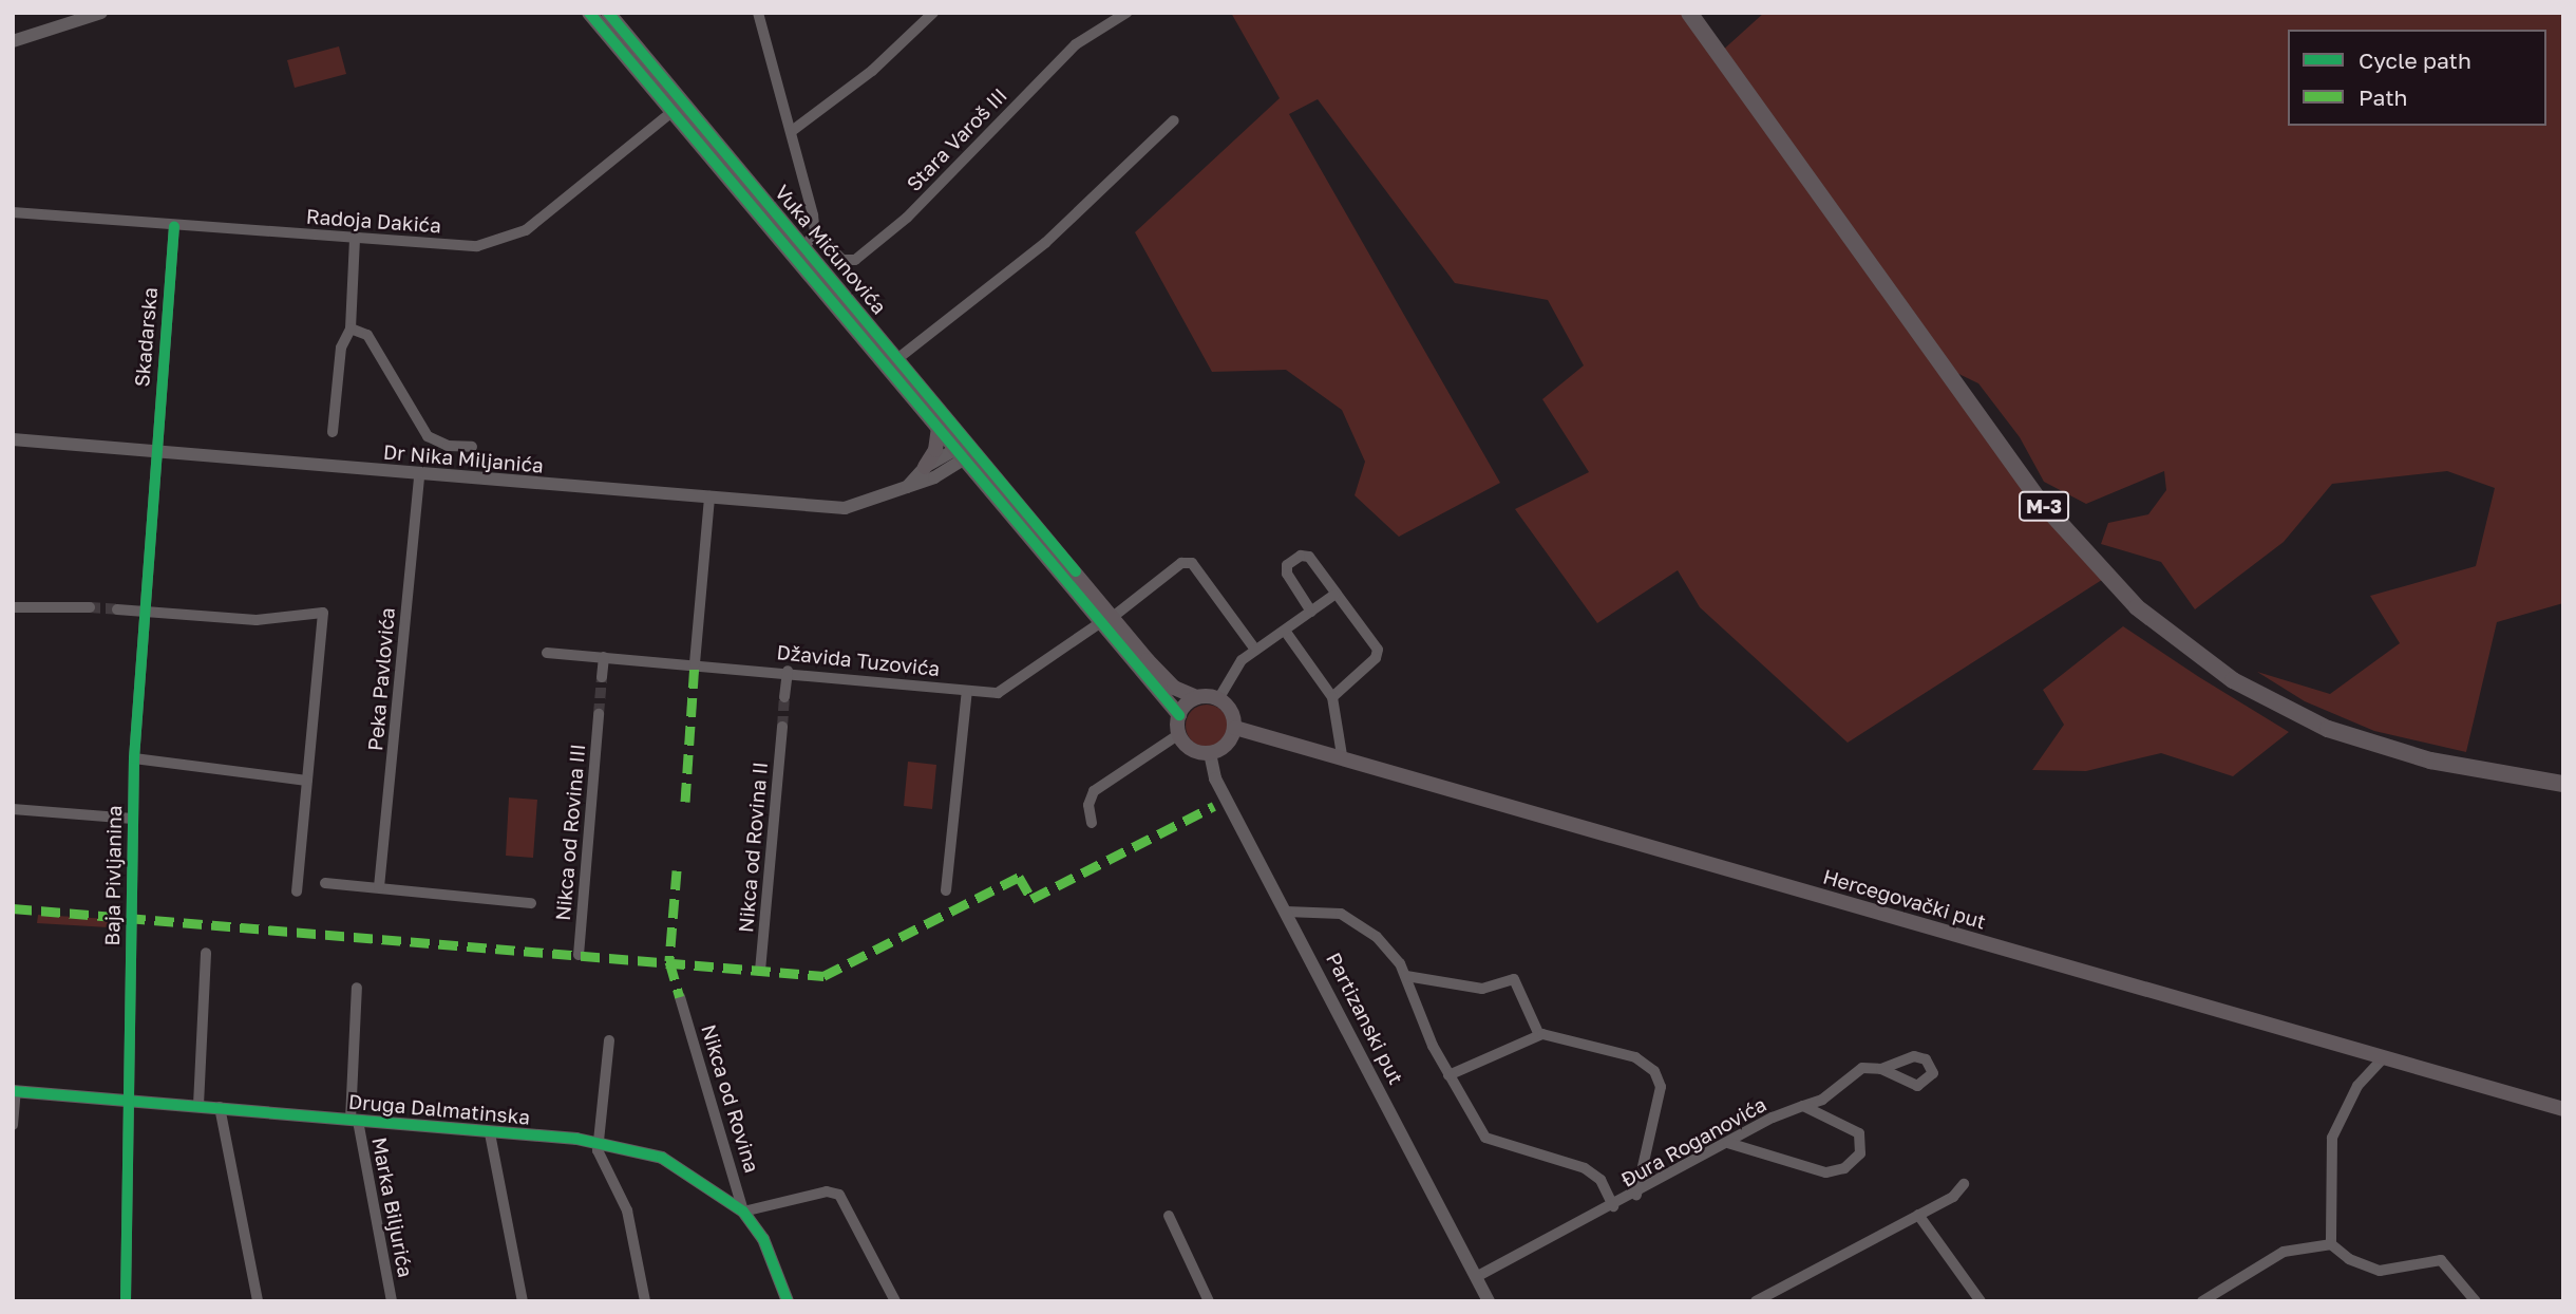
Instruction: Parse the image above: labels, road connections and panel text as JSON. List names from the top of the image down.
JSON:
{
  "streets": {
    "main road": ["Vuka Mićunovića", "M-3", "Hercegovački put"],
    "street": [
      "Stara Varoš III",
      "Radoja Dakića",
      "Skadarska",
      "Dr Nika Miljanića",
      "Džavida Tuzovića",
      "Peka Pavlovića",
      "Nikca od Rovina III",
      "Nikca od Rovina II",
      "Baja Pivljanina",
      "Partizanski put",
      "Nikca od Rovina",
      "Druga Dalmatinska",
      "Đura Roganovića",
      "Marka Biljurića"
    ]
  },
  "crossings": [
    ["Radoja Dakića", "Vuka Mićunovića"],
    ["Radoja Dakića", "Skadarska"],
    ["Vuka Mićunovića", "Dr Nika Miljanića"],
    ["Vuka Mićunovića", "Hercegovački put"],
    ["Vuka Mićunovića", "Partizanski put"],
    ["Skadarska", "Dr Nika Miljanića"],
    ["Skadarska", "Baja Pivljanina"],
    ["Dr Nika Miljanića", "Peka Pavlovića"],
    ["Dr Nika Miljanića", "Baja Pivljanina"],
    ["Baja Pivljanina", "Druga Dalmatinska"],
    ["Hercegovački put", "Partizanski put"],
    ["Partizanski put", "Đura Roganovića"],
    ["Nikca od Rovina", "Druga Dalmatinska"],
    ["Druga Dalmatinska", "Marka Biljurića"]
  ],
  "legend": ["Cycle path", "Path"]
}
